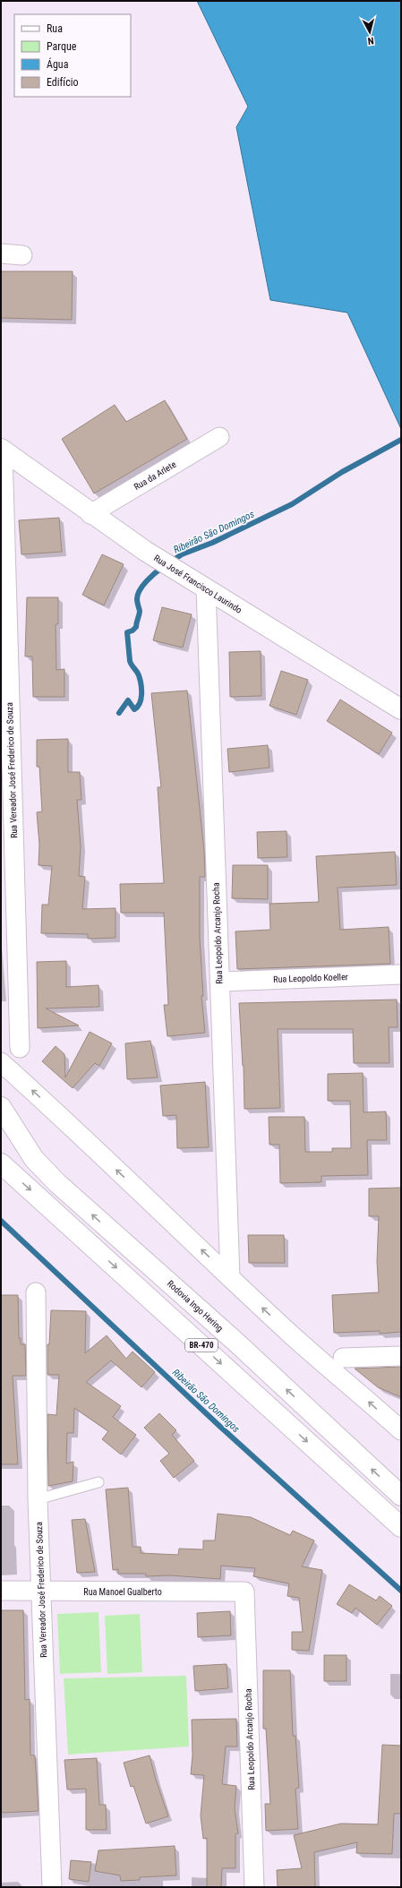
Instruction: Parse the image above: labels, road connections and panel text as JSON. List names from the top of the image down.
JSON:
{
  "streets": {
    "main road": ["Rua José Francisco Laurindo", "Rodovia Ingo Hering", "BR-470"],
    "street": [
      "Rua da Arlete",
      "Rua Vereador José Frederico de Souza",
      "Rua Leopoldo Arcanjo Rocha",
      "Rua Leopoldo Koeller",
      "Rua Manoel Gualberto"
    ]
  },
  "crossings": [
    ["Rua da Arlete", "Rua José Francisco Laurindo"],
    ["Rua José Francisco Laurindo", "Rua Vereador José Frederico de Souza"],
    ["Rua José Francisco Laurindo", "Rua Leopoldo Arcanjo Rocha"],
    ["Rua Vereador José Frederico de Souza", "Rua Manoel Gualberto"],
    ["Rua Leopoldo Arcanjo Rocha", "Rua Leopoldo Koeller"],
    ["Rua Leopoldo Arcanjo Rocha", "Rua Manoel Gualberto"]
  ],
  "water": ["Ribeirão São Domingos"],
  "legend": [
    "Rua",
    "Parque",
    "Água",
    "Edifício"
  ],
  "north": "bottom"
}
